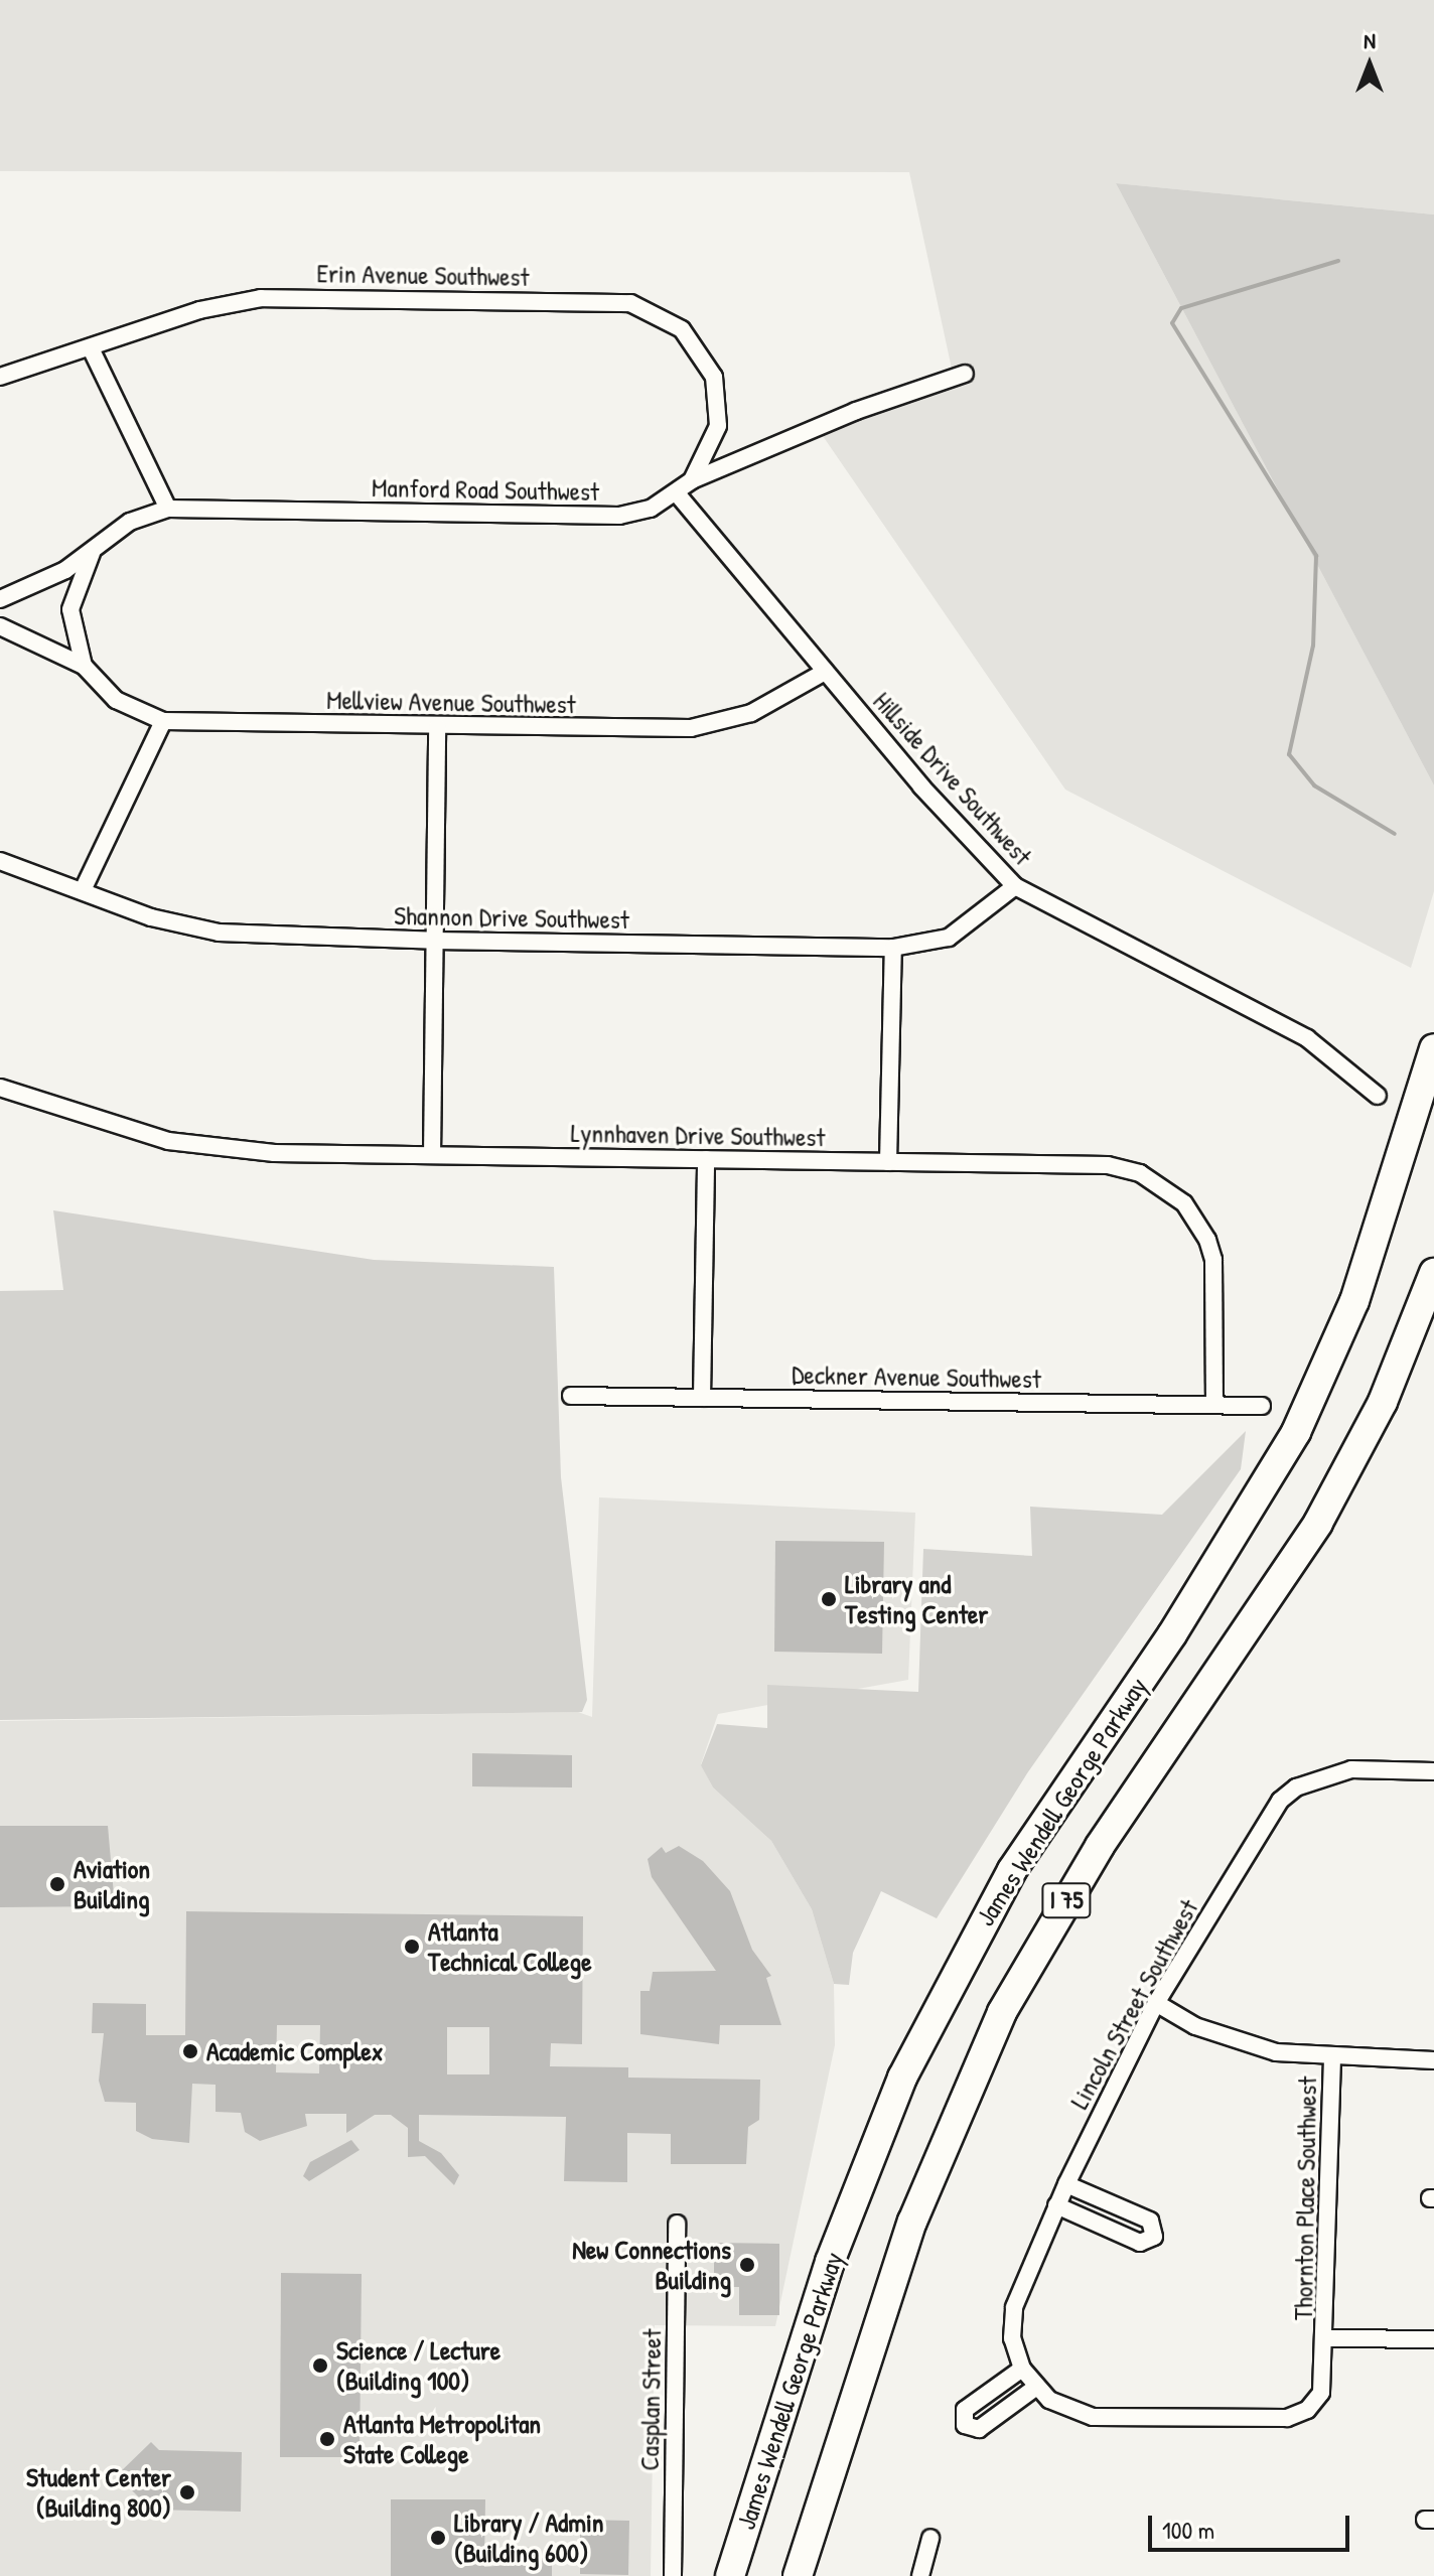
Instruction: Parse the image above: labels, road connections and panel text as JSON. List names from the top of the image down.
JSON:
{
  "streets": {
    "highway": ["James Wendell George Parkway", "I 75"],
    "street": [
      "Erin Avenue Southwest",
      "Manford Road Southwest",
      "Mellview Avenue Southwest",
      "Hillside Drive Southwest",
      "Shannon Drive Southwest",
      "Lynnhaven Drive Southwest",
      "Deckner Avenue Southwest",
      "Lincoln Street Southwest",
      "Thornton Place Southwest",
      "Casplan Street"
    ]
  },
  "crossings": [
    ["Erin Avenue Southwest", "Manford Road Southwest"],
    ["Manford Road Southwest", "Hillside Drive Southwest"],
    ["Mellview Avenue Southwest", "Hillside Drive Southwest"],
    ["Hillside Drive Southwest", "Shannon Drive Southwest"],
    ["Lynnhaven Drive Southwest", "Deckner Avenue Southwest"],
    ["Lincoln Street Southwest", "Thornton Place Southwest"]
  ],
  "places": [
    "Library and Testing Center",
    "Aviation Building",
    "Atlanta Technical College",
    "Academic Complex",
    "New Connections Building",
    "Science / Lecture (Building 100)",
    "Atlanta Metropolitan State College",
    "Student Center (Building 800)",
    "Library / Admin (Building 600)"
  ],
  "scale_bar": "100 m",
  "north": "top"
}
